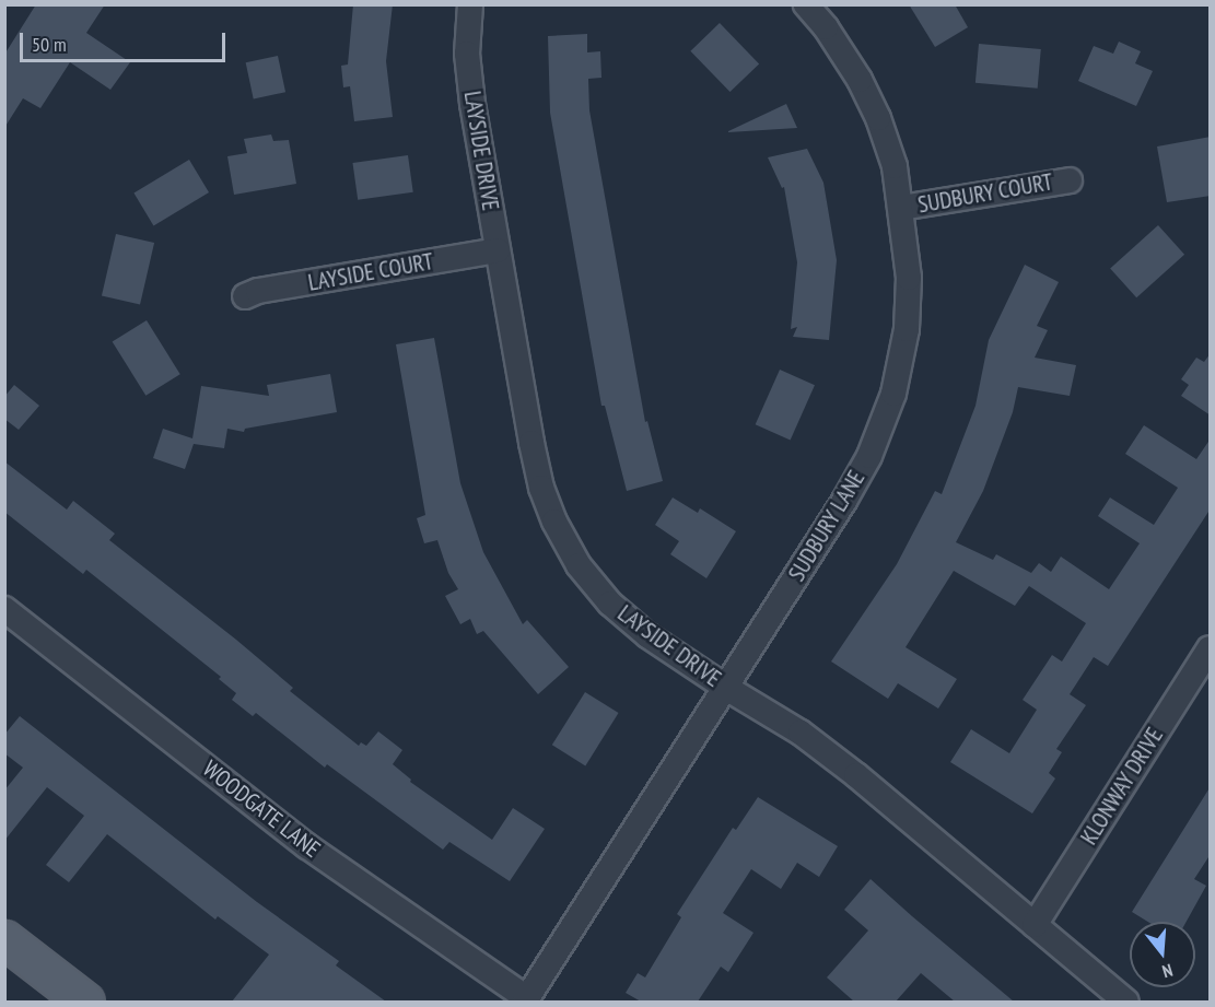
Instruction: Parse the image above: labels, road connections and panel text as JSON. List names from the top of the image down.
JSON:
{
  "streets": {
    "street": [
      "LAYSIDE DRIVE",
      "SUDBURY COURT",
      "LAYSIDE COURT",
      "SUDBURY LANE",
      "KLONWAY DRIVE",
      "WOODGATE LANE"
    ]
  },
  "crossings": [
    ["LAYSIDE DRIVE", "LAYSIDE COURT"],
    ["LAYSIDE DRIVE", "SUDBURY LANE"],
    ["LAYSIDE DRIVE", "KLONWAY DRIVE"],
    ["SUDBURY COURT", "SUDBURY LANE"],
    ["SUDBURY LANE", "WOODGATE LANE"]
  ],
  "scale_bar": "50 m",
  "north": "bottom"
}
